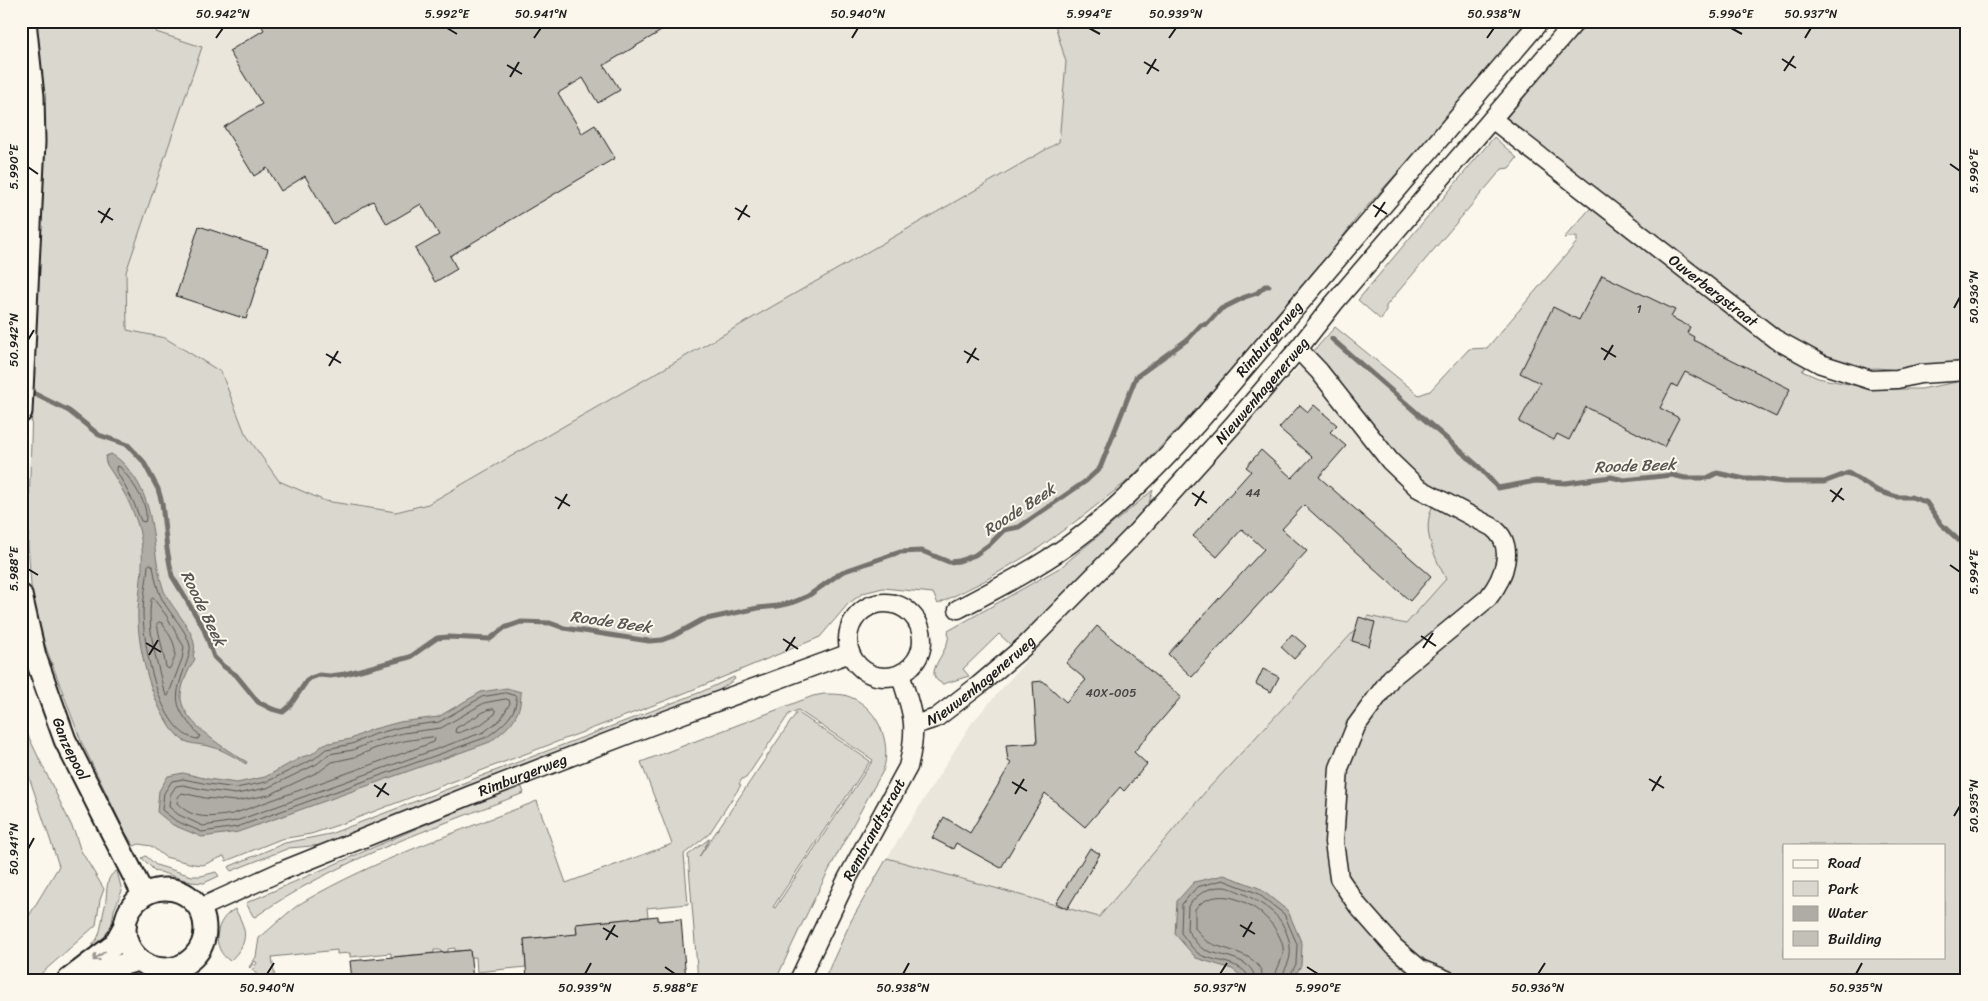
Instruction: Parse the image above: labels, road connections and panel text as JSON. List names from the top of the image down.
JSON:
{
  "streets": {
    "main road": ["Ganzepool"],
    "street": [
      "Ouverbergstraat",
      "Rimburgerweg",
      "Nieuwenhagenerweg",
      "Rembrandtstraat"
    ]
  },
  "crossings": [
    ["Ouverbergstraat", "Nieuwenhagenerweg"],
    ["Rimburgerweg", "Ganzepool"],
    ["Rimburgerweg", "Rembrandtstraat"],
    ["Nieuwenhagenerweg", "Rembrandtstraat"]
  ],
  "water": ["Roode Beek"],
  "house_numbers": ["1", "44", "40X-005"],
  "legend": [
    "Road",
    "Park",
    "Water",
    "Building"
  ],
  "coordinates": [
    "50.942°N",
    "5.992°E",
    "50.941°N",
    "50.940°N",
    "5.994°E",
    "50.939°N",
    "50.938°N",
    "5.996°E",
    "50.937°N",
    "5.990°E",
    "50.936°N",
    "5.988°E",
    "50.935°N"
  ]
}
